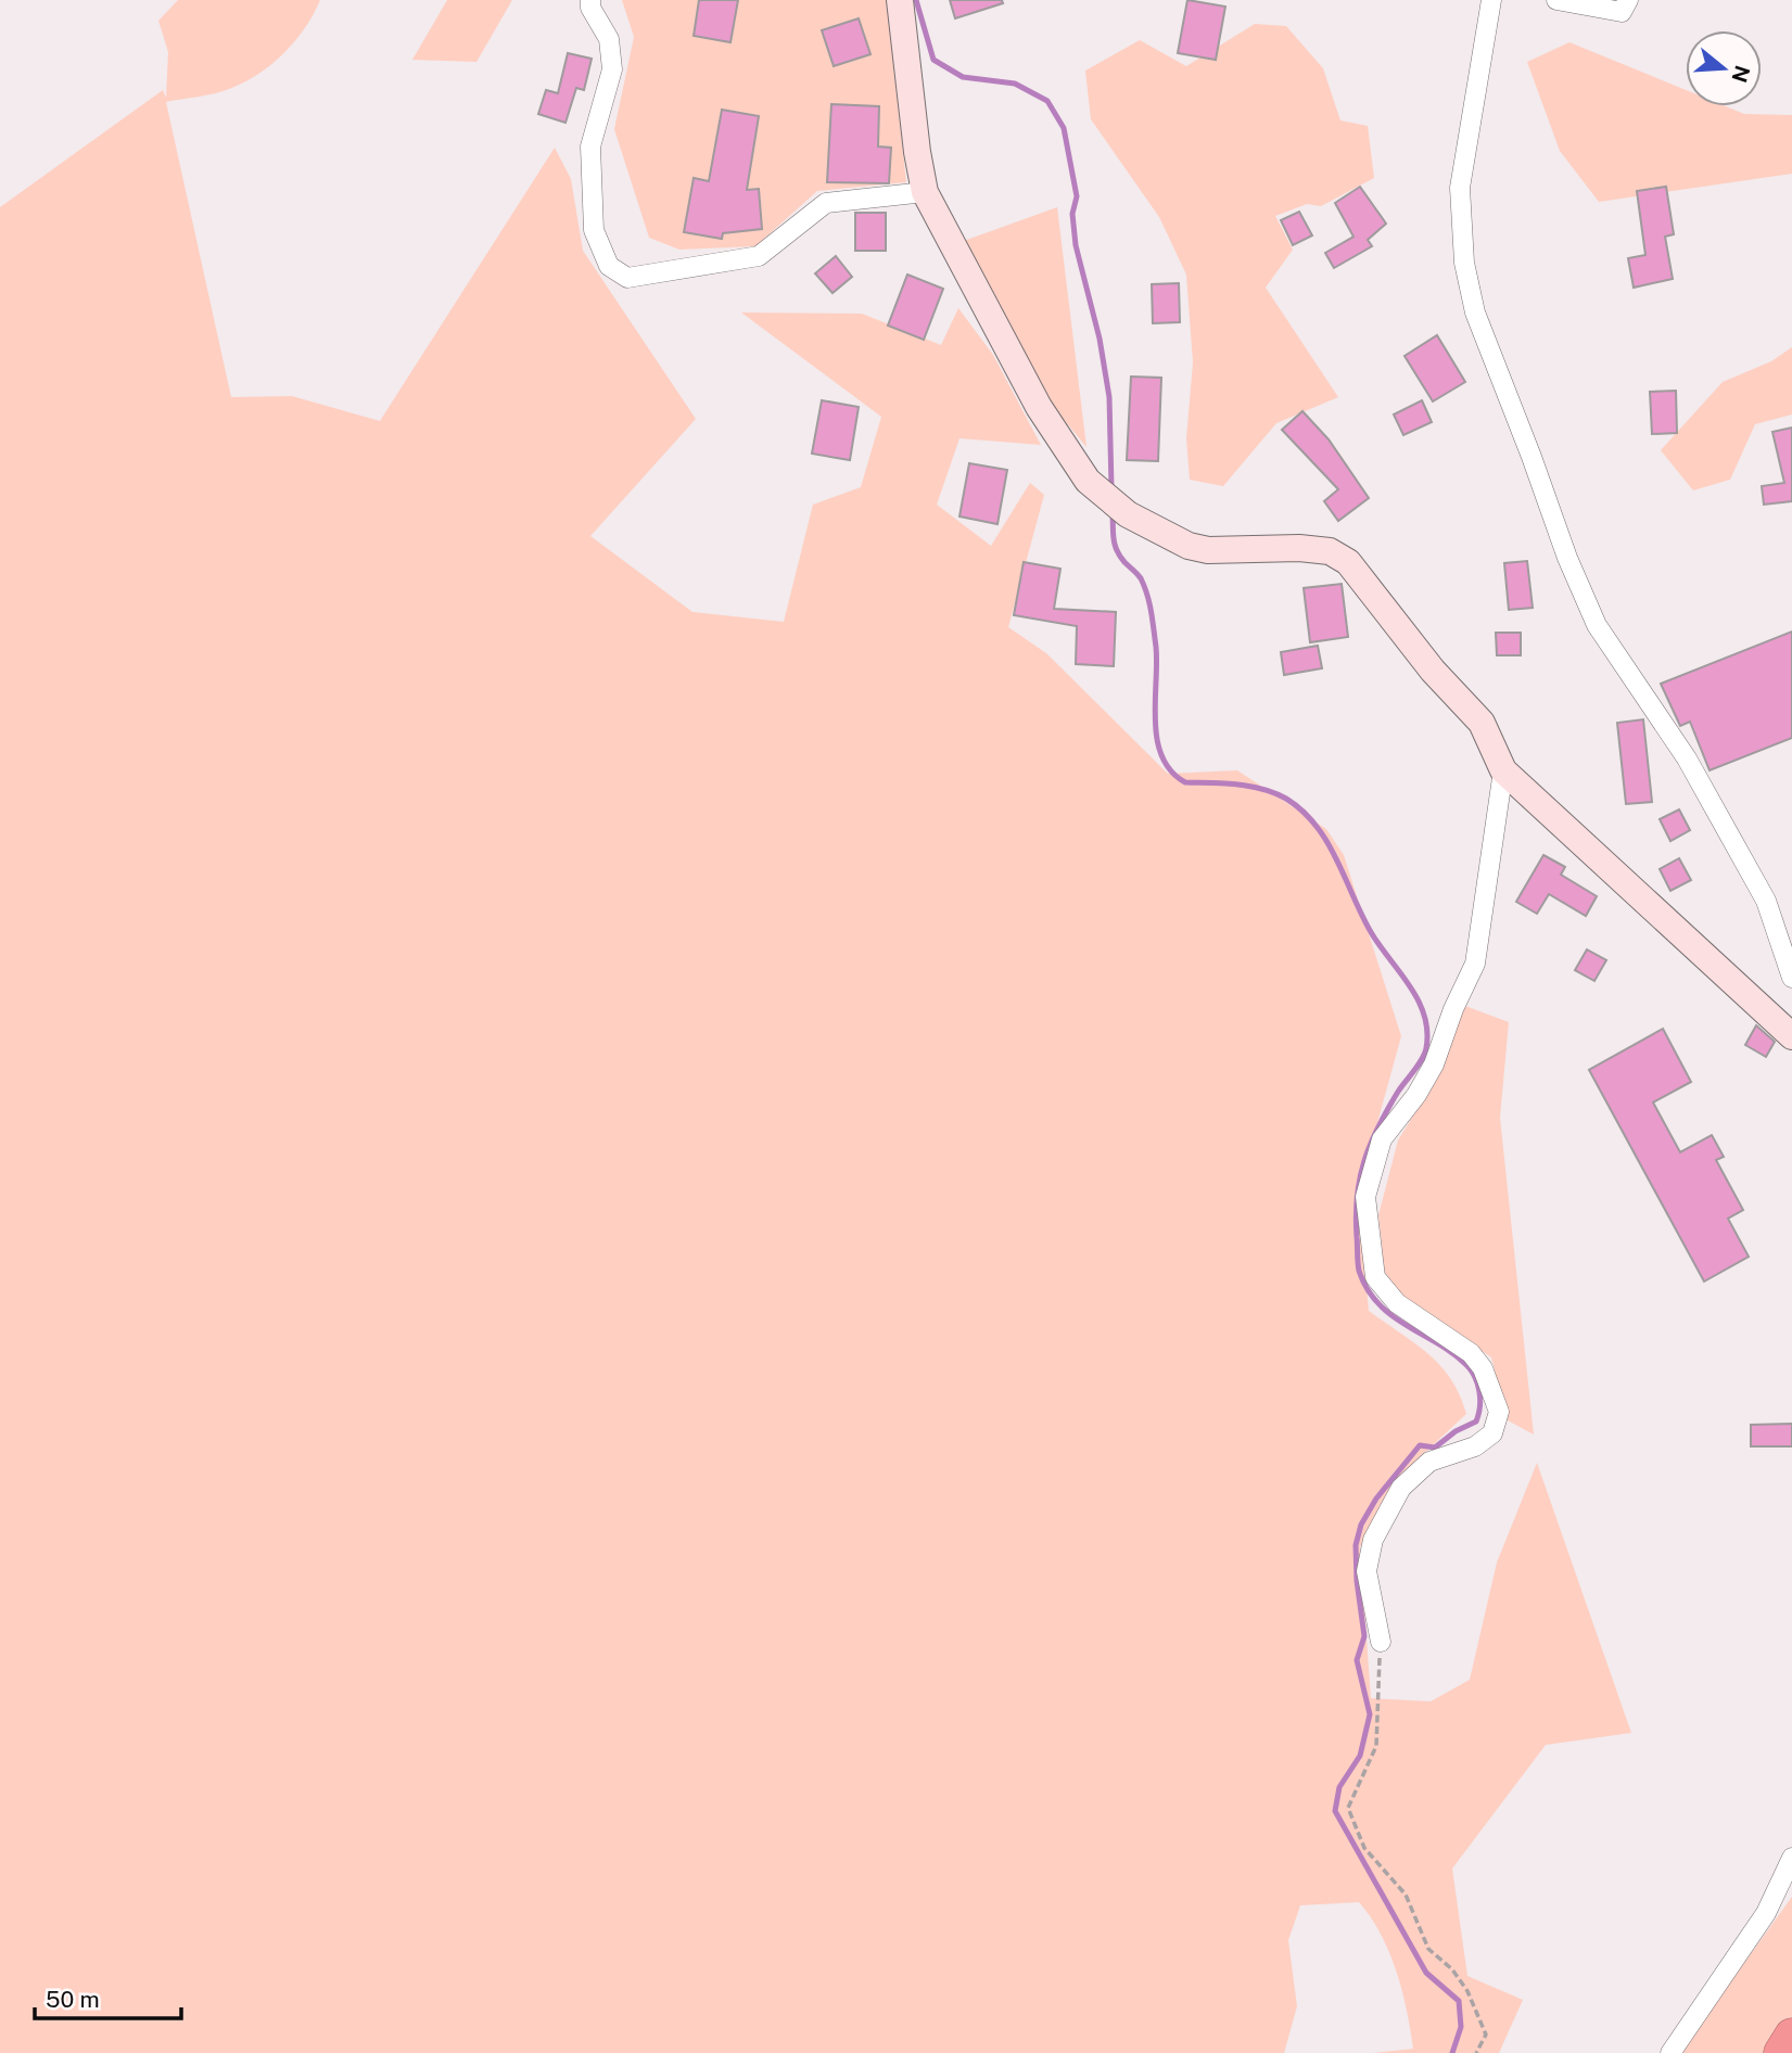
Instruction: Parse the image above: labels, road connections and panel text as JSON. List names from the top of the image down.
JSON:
{
  "scale_bar": "50 m",
  "north": "right"
}
